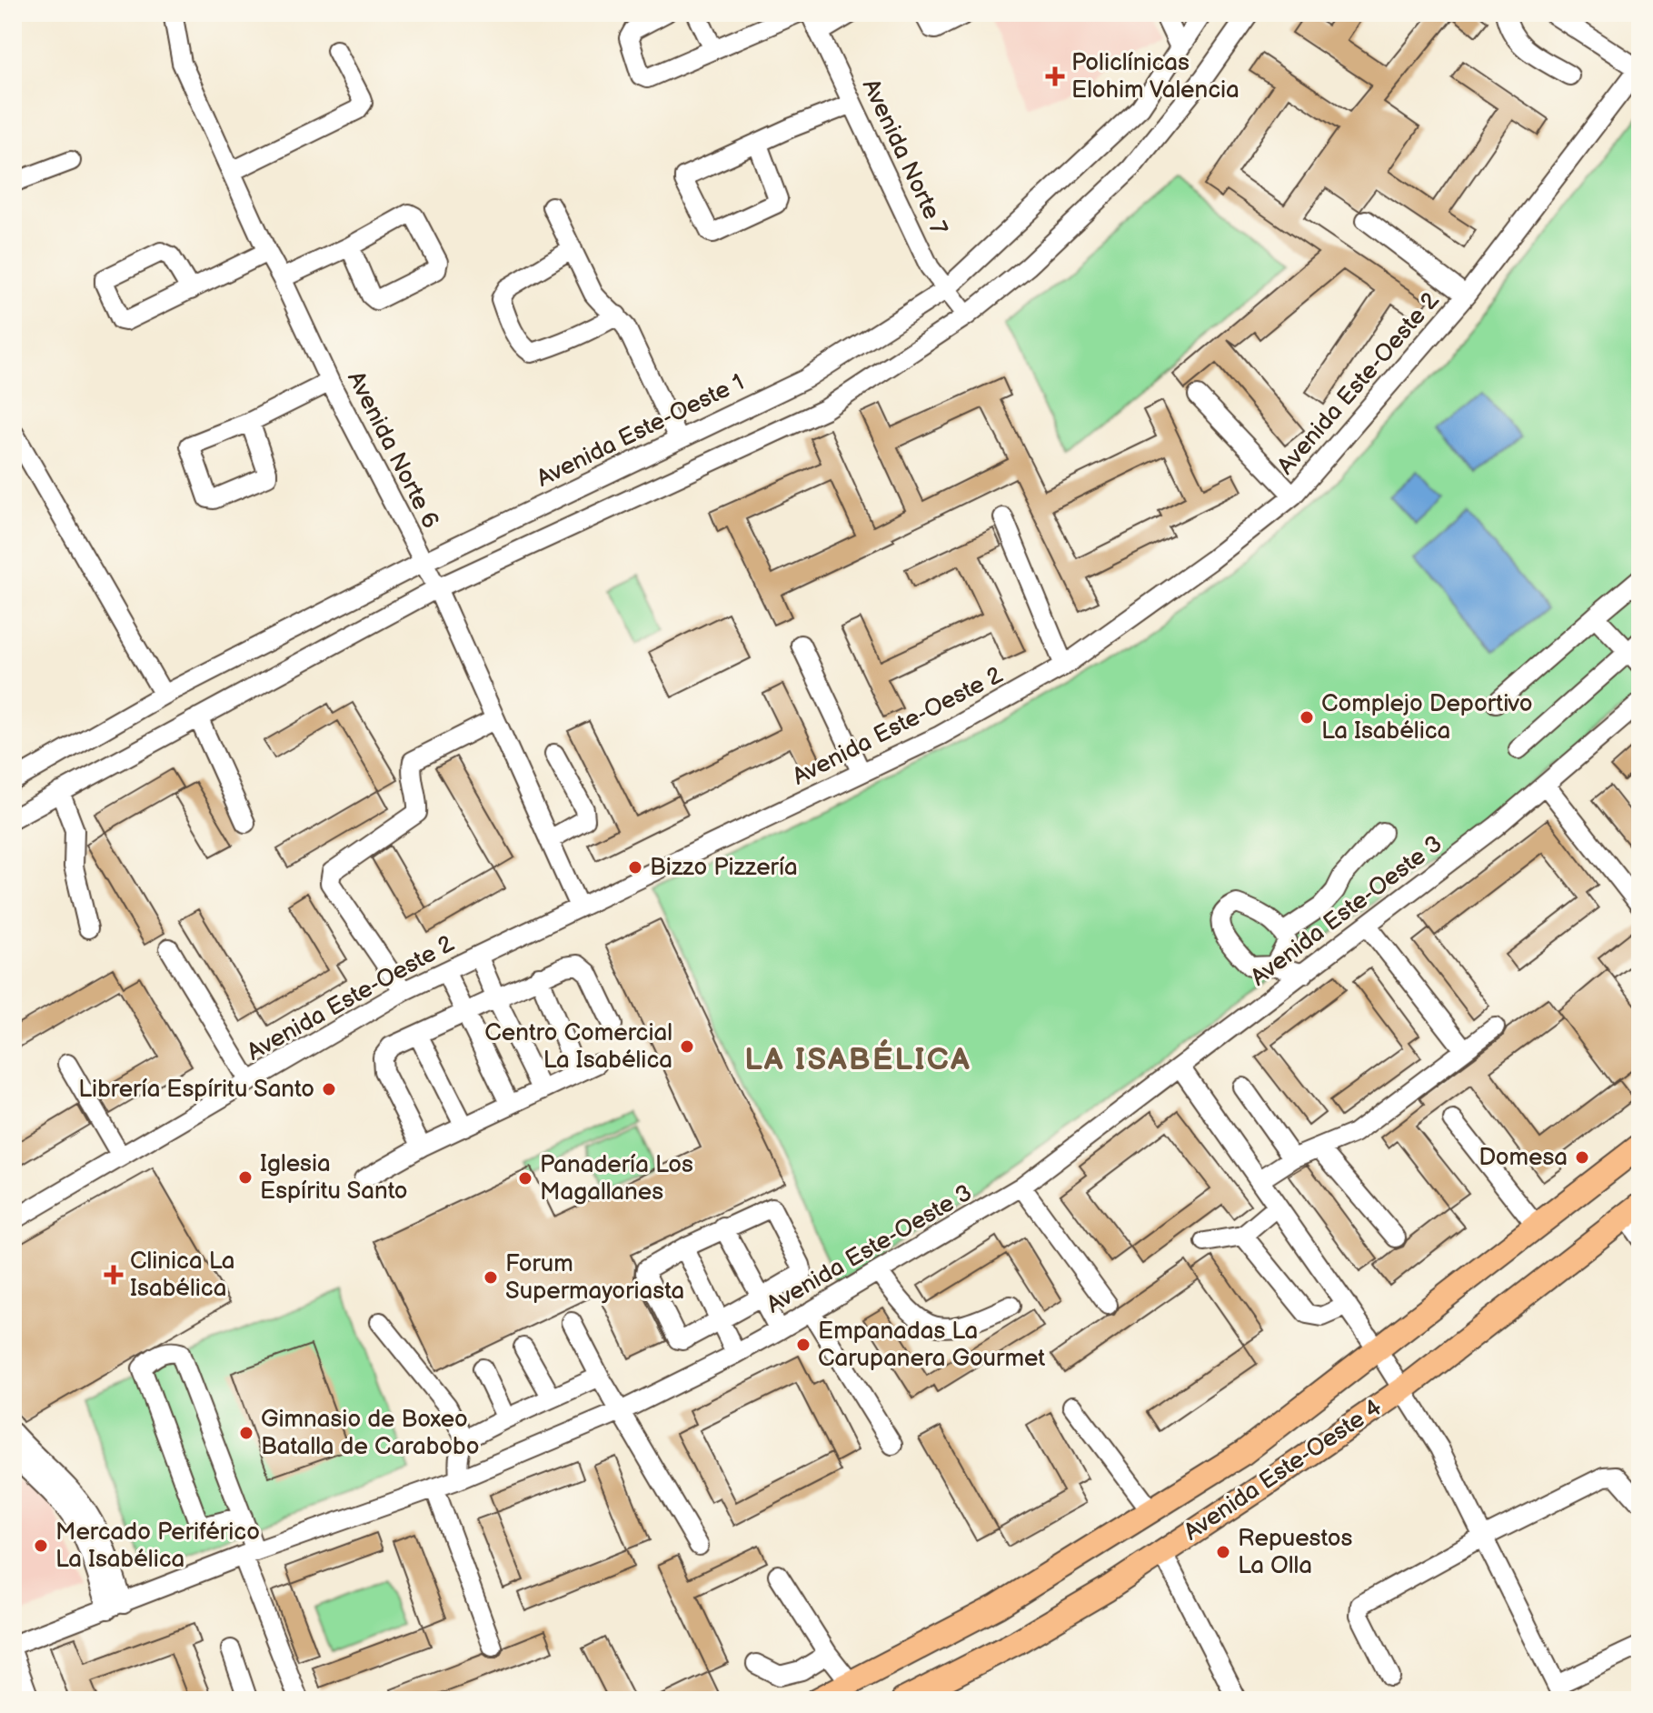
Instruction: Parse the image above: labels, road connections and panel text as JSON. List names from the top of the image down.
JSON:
{
  "streets": {
    "main road": ["Avenida Este-Oeste 4"],
    "street": [
      "Avenida Norte 7",
      "Avenida Este-Oeste 2",
      "Avenida Este-Oeste 1",
      "Avenida Norte 6",
      "Avenida Este-Oeste 3"
    ]
  },
  "crossings": [
    ["Avenida Norte 7", "Avenida Este-Oeste 1"],
    ["Avenida Este-Oeste 2", "Avenida Norte 6"],
    ["Avenida Este-Oeste 1", "Avenida Norte 6"]
  ],
  "districts": ["LA ISABÉLICA"],
  "places": {
    "health": ["Policlínicas Elohim Valencia", "Clinica La Isabélica"],
    "other": [
      "Complejo Deportivo La Isabélica",
      "Bizzo Pizzería",
      "Centro Comercial La Isabélica",
      "Librería Espíritu Santo",
      "Domesa",
      "Iglesia Espíritu Santo",
      "Panadería Los Magallanes",
      "Forum Supermayoriasta",
      "Empanadas La Carupanera Gourmet",
      "Gimnasio de Boxeo Batalla de Carabobo",
      "Mercado Periférico La Isabélica",
      "Repuestos La Olla"
    ]
  }
}
